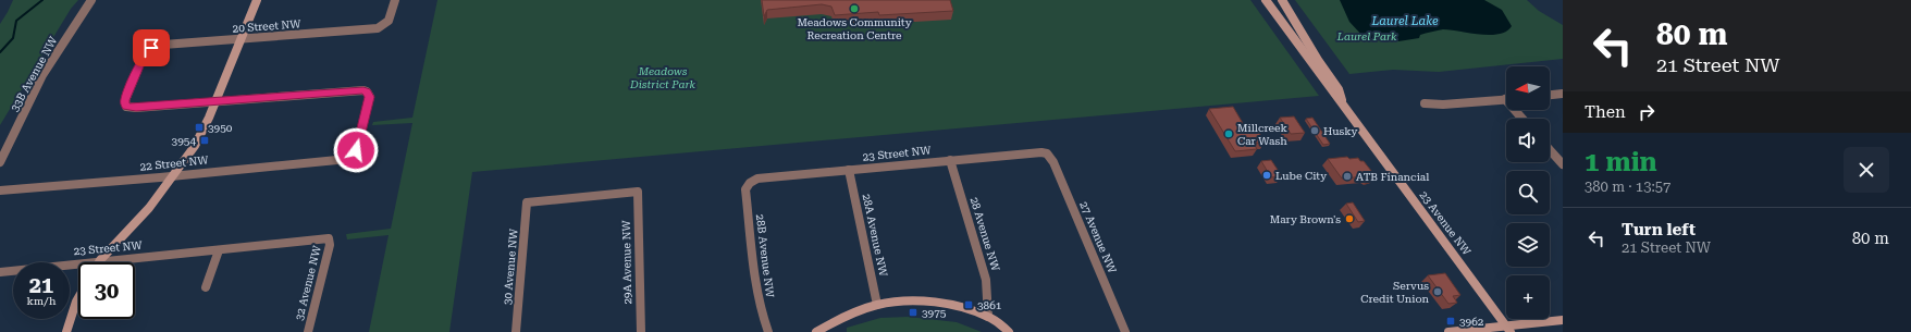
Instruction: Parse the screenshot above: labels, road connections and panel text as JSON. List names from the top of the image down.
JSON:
{
  "streets": {
    "street": [
      "20 Street NW",
      "33B Avenue NW",
      "23 Street NW",
      "22 Street NW",
      "23 Avenue NW",
      "28 Avenue NW",
      "28A Avenue NW",
      "27 Avenue NW",
      "28B Avenue NW",
      "29A Avenue NW",
      "30 Avenue NW",
      "32 Avenue NW"
    ]
  },
  "crossings": [
    ["20 Street NW", "22 Street NW"],
    ["23 Street NW", "28 Avenue NW"],
    ["23 Street NW", "28A Avenue NW"],
    ["23 Street NW", "27 Avenue NW"],
    ["23 Street NW", "28B Avenue NW"],
    ["23 Street NW", "32 Avenue NW"],
    ["29A Avenue NW", "30 Avenue NW"]
  ],
  "water": ["Laurel Lake"],
  "parks": ["Laurel Park", "Meadows District Park"],
  "places": {
    "other": [
      "Meadows Community Recreation Centre",
      "Husky",
      "Millcreek Car Wash",
      "Lube City",
      "ATB Financial",
      "Mary Brown's",
      "Servus Credit Union"
    ],
    "transit": [
      "3950",
      "3954",
      "3861",
      "3975",
      "3962"
    ]
  },
  "north": "left",
  "page": {
    "turn": ["80 m", "21 Street NW"],
    "map_buttons": "+",
    "then": "Then",
    "heading": ["1 min", "380 m · 13:57"],
    "list": [
      {
        "name": "Turn left",
        "note": "21 Street NW",
        "value": "80 m"
      }
    ],
    "speed": "21 km/h",
    "limit": "30"
  }
}
